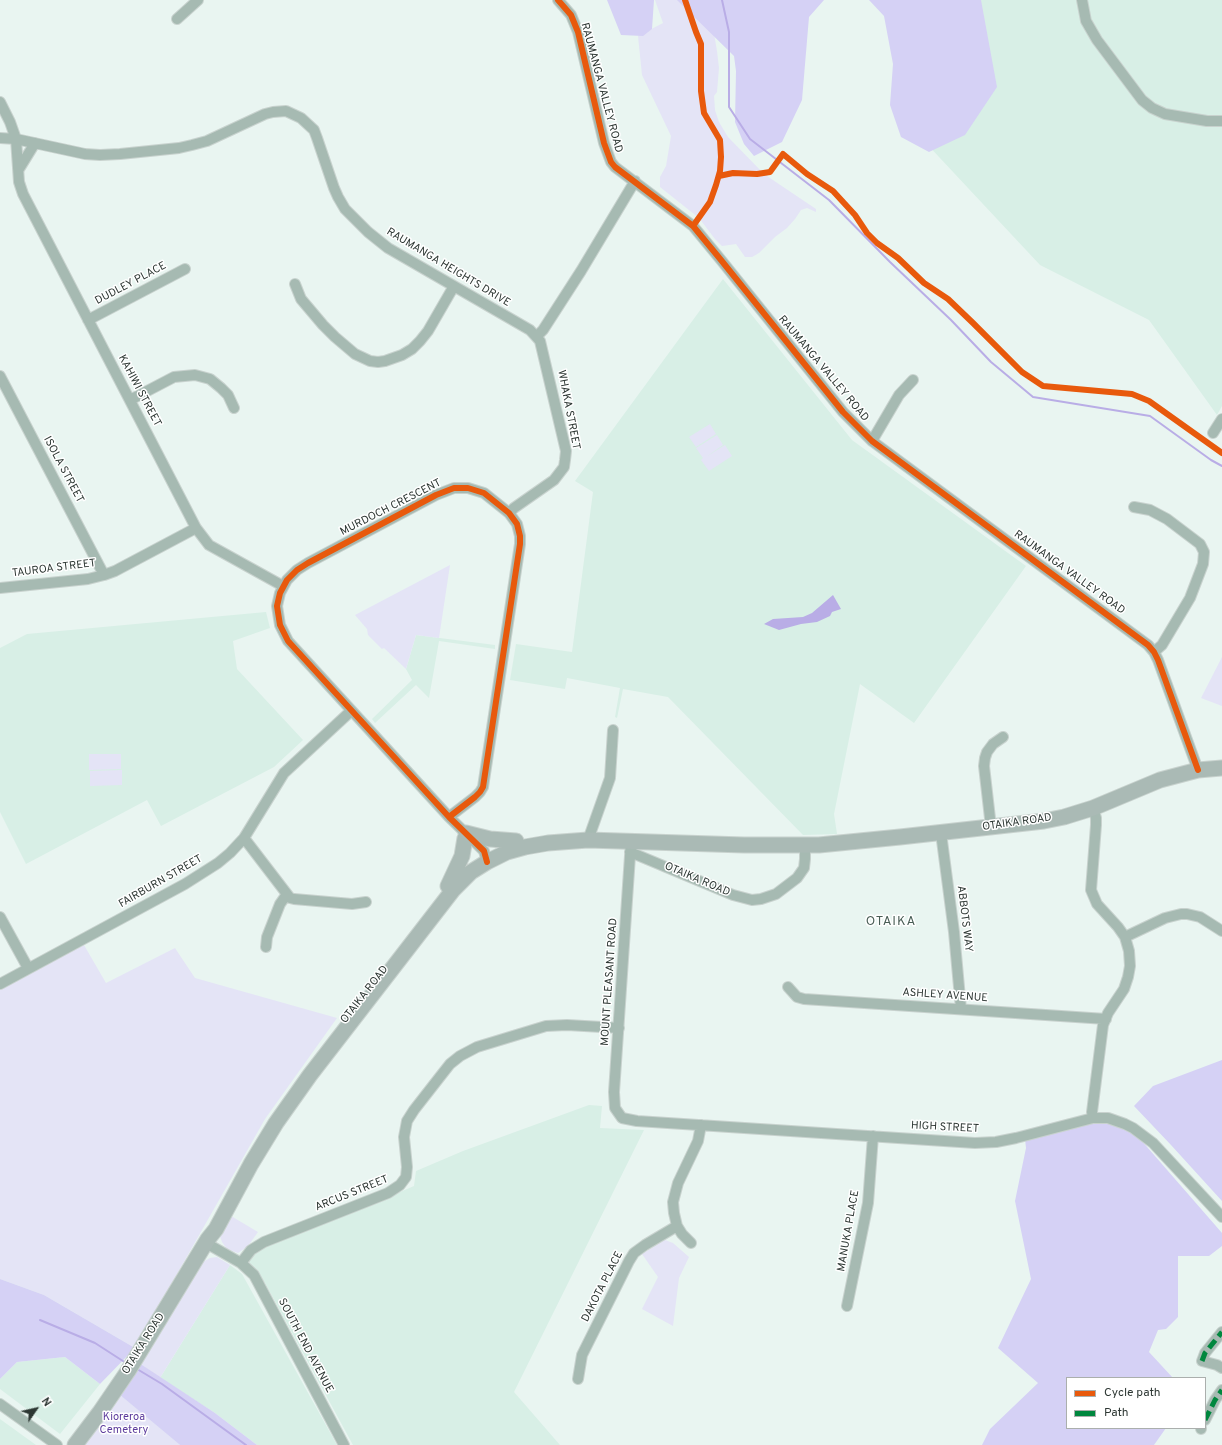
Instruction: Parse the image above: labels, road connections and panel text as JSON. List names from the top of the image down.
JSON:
{
  "streets": {
    "highway": ["OTAIKA ROAD"],
    "street": [
      "RAUMANGA VALLEY ROAD",
      "RAUMANGA HEIGHTS DRIVE",
      "DUDLEY PLACE",
      "KAHIWI STREET",
      "WHAKA STREET",
      "ISOLA STREET",
      "MURDOCH CRESCENT",
      "TAUROA STREET",
      "FAIRBURN STREET",
      "ABBOTS WAY",
      "MOUNT PLEASANT ROAD",
      "ASHLEY AVENUE",
      "HIGH STREET",
      "ARCUS STREET",
      "MANUKA PLACE",
      "DAKOTA PLACE",
      "SOUTH END AVENUE"
    ]
  },
  "crossings": [
    ["RAUMANGA VALLEY ROAD", "OTAIKA ROAD"],
    ["RAUMANGA HEIGHTS DRIVE", "KAHIWI STREET"],
    ["RAUMANGA HEIGHTS DRIVE", "WHAKA STREET"],
    ["DUDLEY PLACE", "KAHIWI STREET"],
    ["KAHIWI STREET", "MURDOCH CRESCENT"],
    ["KAHIWI STREET", "TAUROA STREET"],
    ["WHAKA STREET", "MURDOCH CRESCENT"],
    ["ISOLA STREET", "TAUROA STREET"],
    ["MURDOCH CRESCENT", "OTAIKA ROAD"],
    ["MURDOCH CRESCENT", "FAIRBURN STREET"],
    ["OTAIKA ROAD", "ABBOTS WAY"],
    ["OTAIKA ROAD", "MOUNT PLEASANT ROAD"],
    ["ABBOTS WAY", "ASHLEY AVENUE"],
    ["MOUNT PLEASANT ROAD", "HIGH STREET"],
    ["MOUNT PLEASANT ROAD", "ARCUS STREET"],
    ["HIGH STREET", "MANUKA PLACE"],
    ["ARCUS STREET", "SOUTH END AVENUE"]
  ],
  "districts": ["OTAIKA"],
  "parks": ["Kioreroa Cemetery"],
  "legend": ["Cycle path", "Path"],
  "north": "top right"
}
